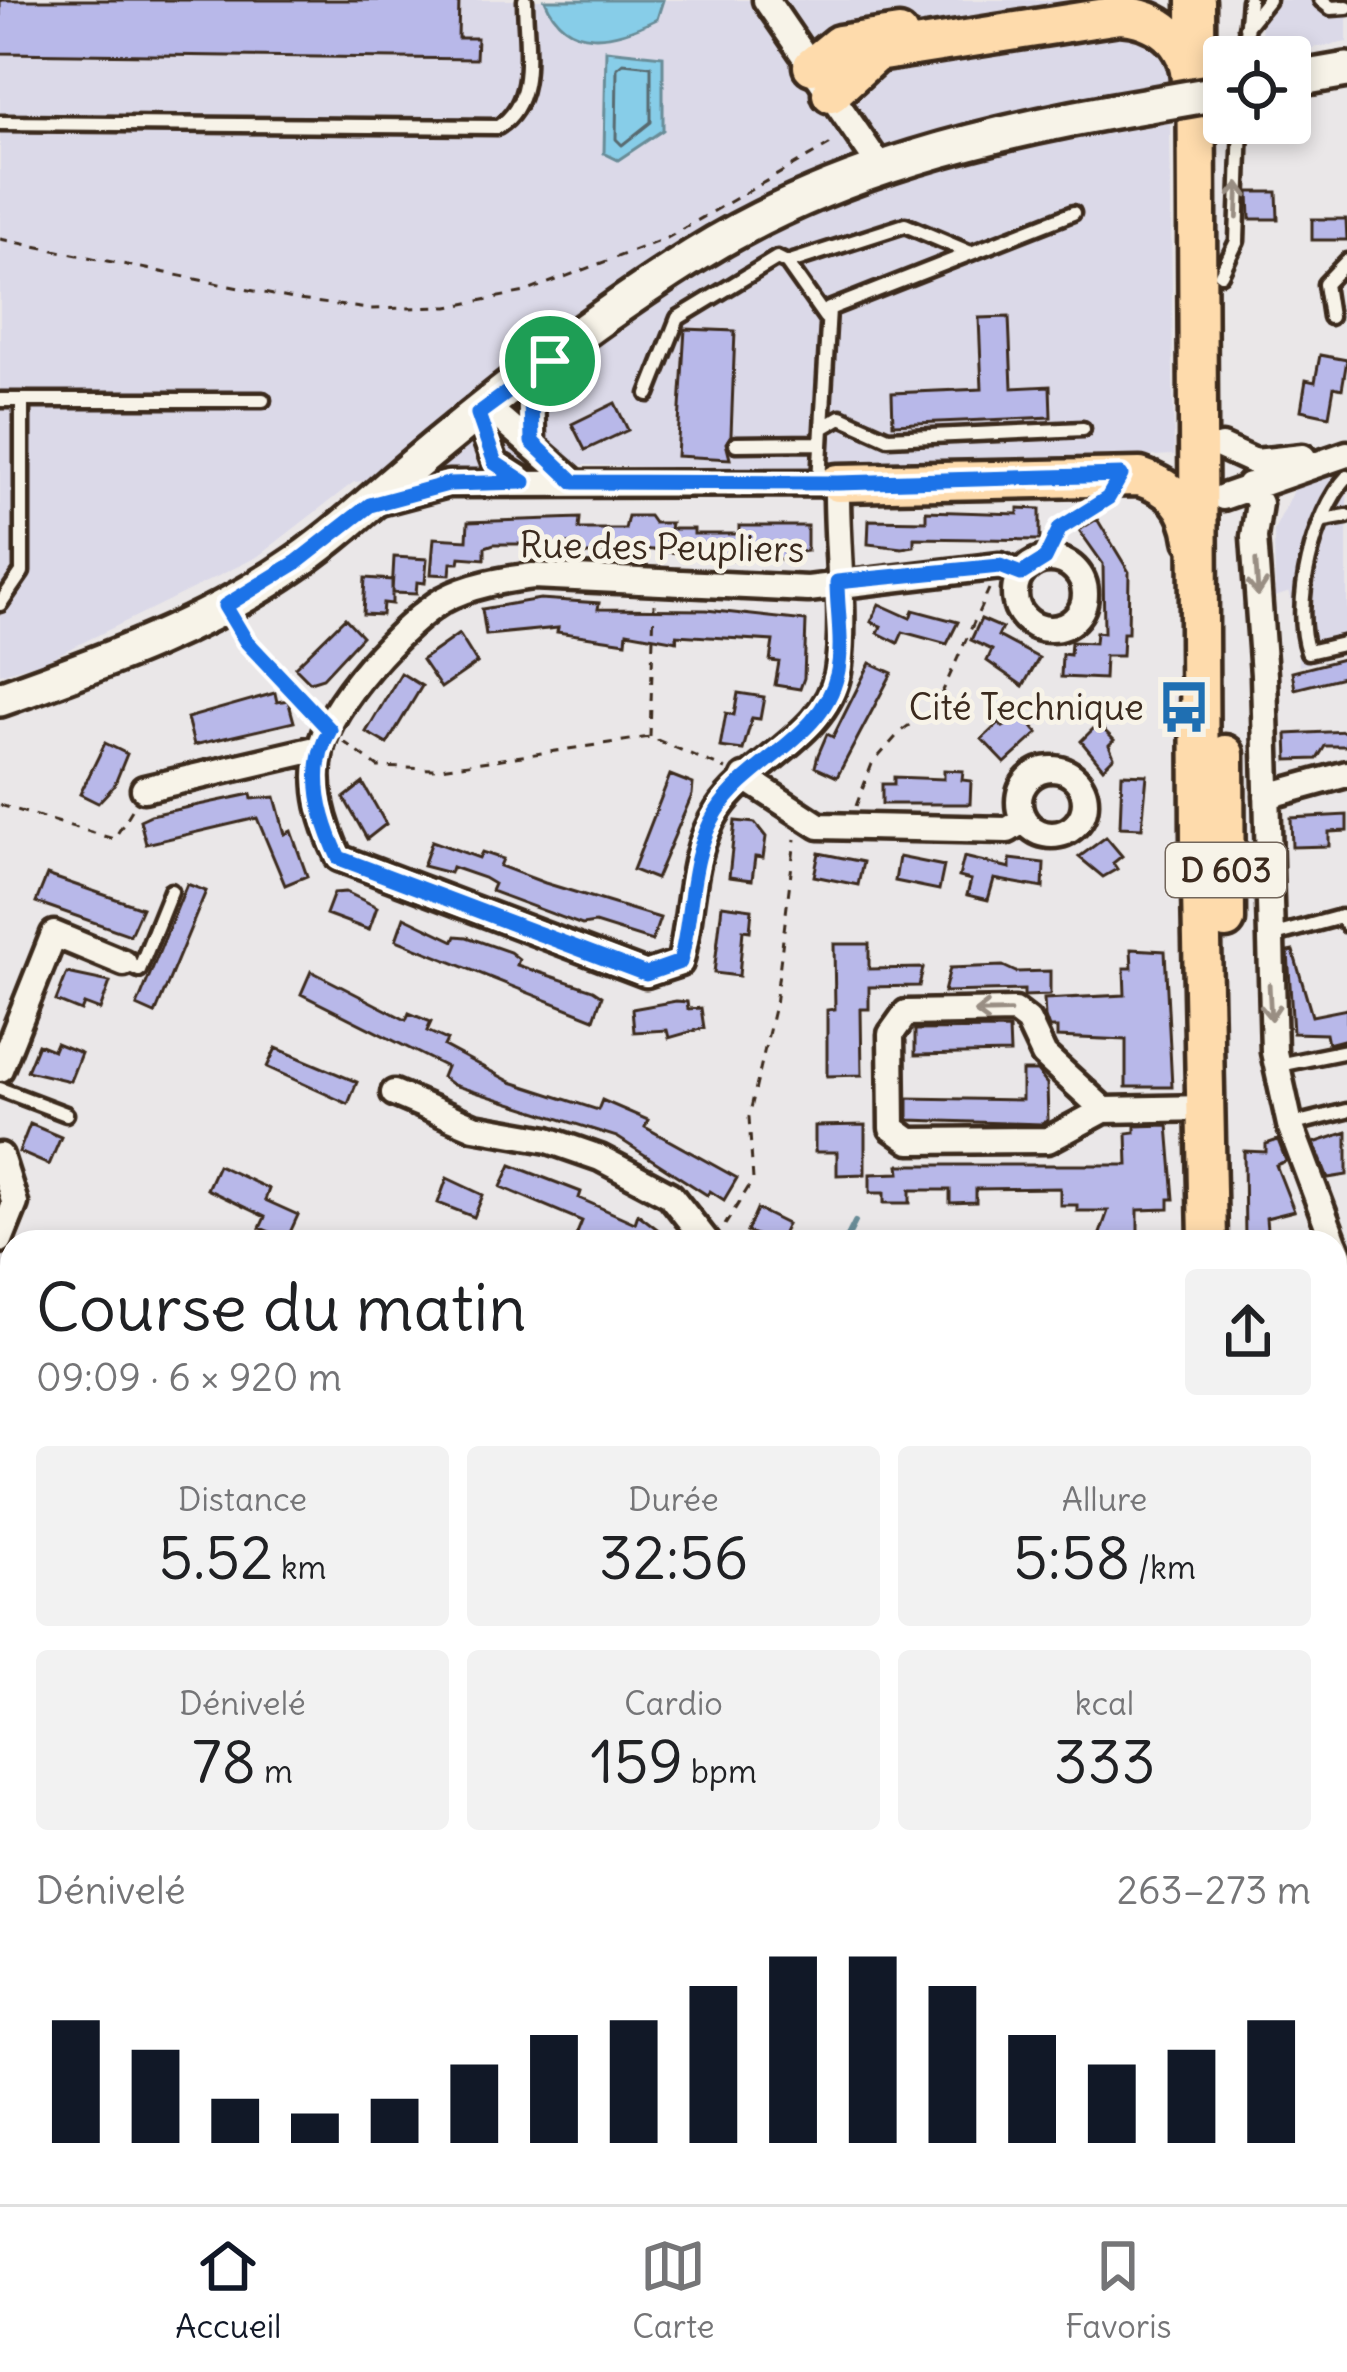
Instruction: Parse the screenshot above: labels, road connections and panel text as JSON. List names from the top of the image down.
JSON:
{
  "streets": {
    "main road": ["D 603"],
    "street": ["Rue des Peupliers"]
  },
  "places": {
    "bus stop": ["Cité Technique"]
  },
  "page": {
    "heading": ["Course du matin", "09:09 · 6 × 920 m"],
    "stats": [
      ["Distance", "5.52 km"],
      ["Durée", "32:56"],
      ["Allure", "5:58 /km"],
      ["Dénivelé", "78 m"],
      ["Cardio", "159 bpm"],
      ["kcal", "333"]
    ],
    "chart": ["Dénivelé", "263–273 m"],
    "tabs": ["Accueil", "Carte", "Favoris"]
  }
}
